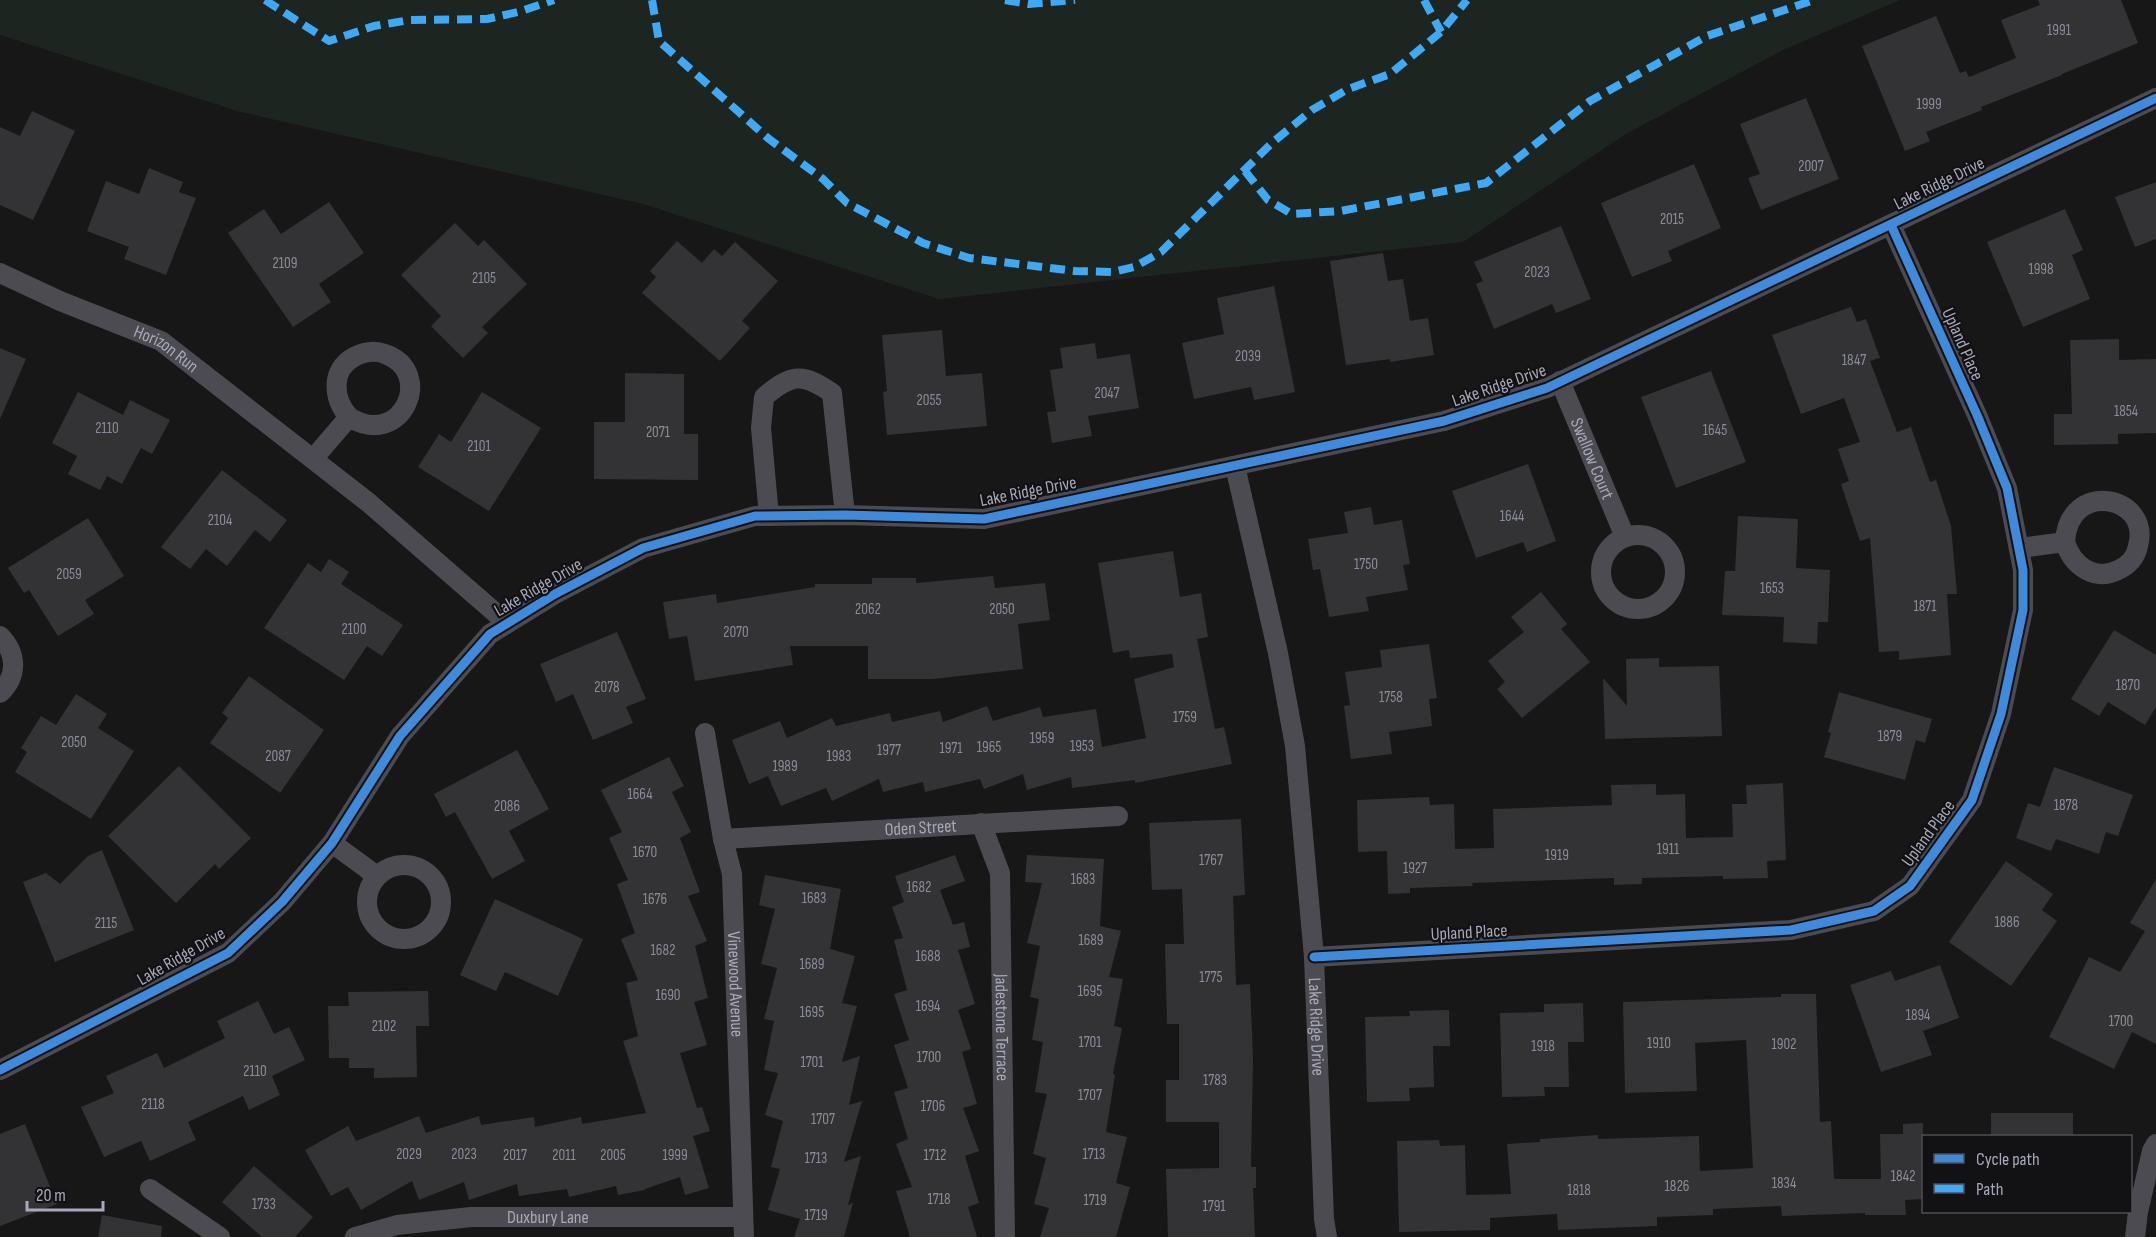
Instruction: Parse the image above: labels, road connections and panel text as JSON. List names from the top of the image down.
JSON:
{
  "streets": {
    "street": [
      "Lake Ridge Drive",
      "Upland Place",
      "Horizon Run",
      "Swallow Court",
      "Oden Street",
      "Vinewood Avenue",
      "Jadestone Terrace",
      "Duxbury Lane"
    ]
  },
  "crossings": [
    ["Lake Ridge Drive", "Upland Place"],
    ["Lake Ridge Drive", "Horizon Run"],
    ["Lake Ridge Drive", "Swallow Court"],
    ["Oden Street", "Vinewood Avenue"],
    ["Oden Street", "Jadestone Terrace"],
    ["Vinewood Avenue", "Duxbury Lane"]
  ],
  "house_numbers": [
    "1991",
    "1999",
    "2007",
    "2015",
    "2109",
    "1998",
    "2023",
    "2105",
    "2039",
    "1847",
    "2047",
    "2055",
    "1854",
    "2110",
    "1645",
    "2071",
    "2101",
    "1644",
    "2104",
    "1750",
    "2059",
    "1653",
    "1871",
    "2062",
    "2050",
    "2100",
    "2070",
    "1870",
    "2078",
    "1758",
    "1759",
    "1879",
    "1959",
    "2050",
    "1953",
    "1965",
    "1971",
    "1977",
    "2087",
    "1983",
    "1989",
    "1664",
    "1878",
    "2086",
    "1911",
    "1670",
    "1919",
    "1767",
    "1927",
    "1683",
    "1682",
    "1683",
    "1676",
    "1886",
    "2115",
    "1689",
    "1682",
    "1688",
    "1689",
    "1775",
    "1695",
    "1690",
    "1694",
    "1695",
    "1894",
    "1700",
    "2102",
    "1701",
    "1910",
    "1902",
    "1918",
    "1700",
    "1701",
    "2110",
    "1783",
    "1707",
    "2118",
    "1706",
    "1707",
    "2029",
    "2023",
    "1713",
    "2017",
    "2011",
    "2005",
    "1999",
    "1712",
    "1713",
    "1842",
    "1834",
    "1826",
    "1818",
    "1718",
    "1719",
    "1733",
    "1791",
    "1719"
  ],
  "legend": ["Cycle path", "Path"],
  "scale_bar": "20 m"
}
